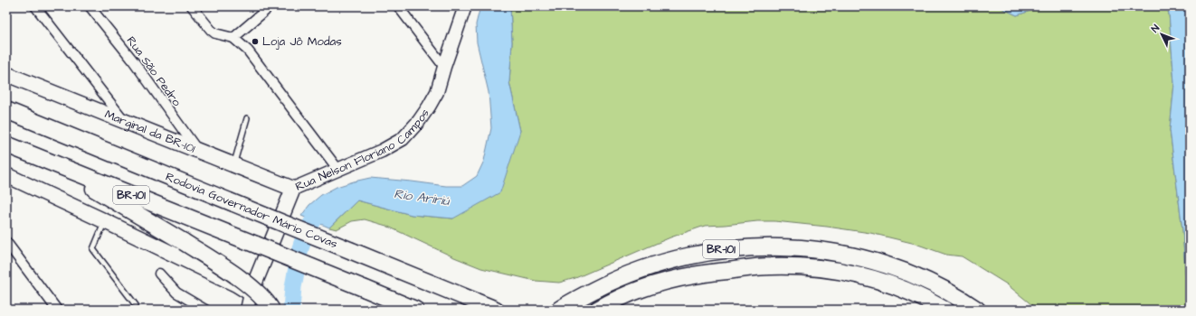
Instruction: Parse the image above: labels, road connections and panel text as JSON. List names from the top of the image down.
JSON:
{
  "streets": {
    "highway": ["BR-101", "Rodovia Governador Mário Covas"],
    "main road": ["Marginal da BR-101", "Rua Nelson Floriano Campos"],
    "street": ["Rua São Pedro"]
  },
  "crossings": [
    ["Rua São Pedro", "Marginal da BR-101"],
    ["Marginal da BR-101", "Rua Nelson Floriano Campos"]
  ],
  "water": ["Rio Aririú"],
  "places": ["Loja Jô Modas"],
  "north": "top left"
}
